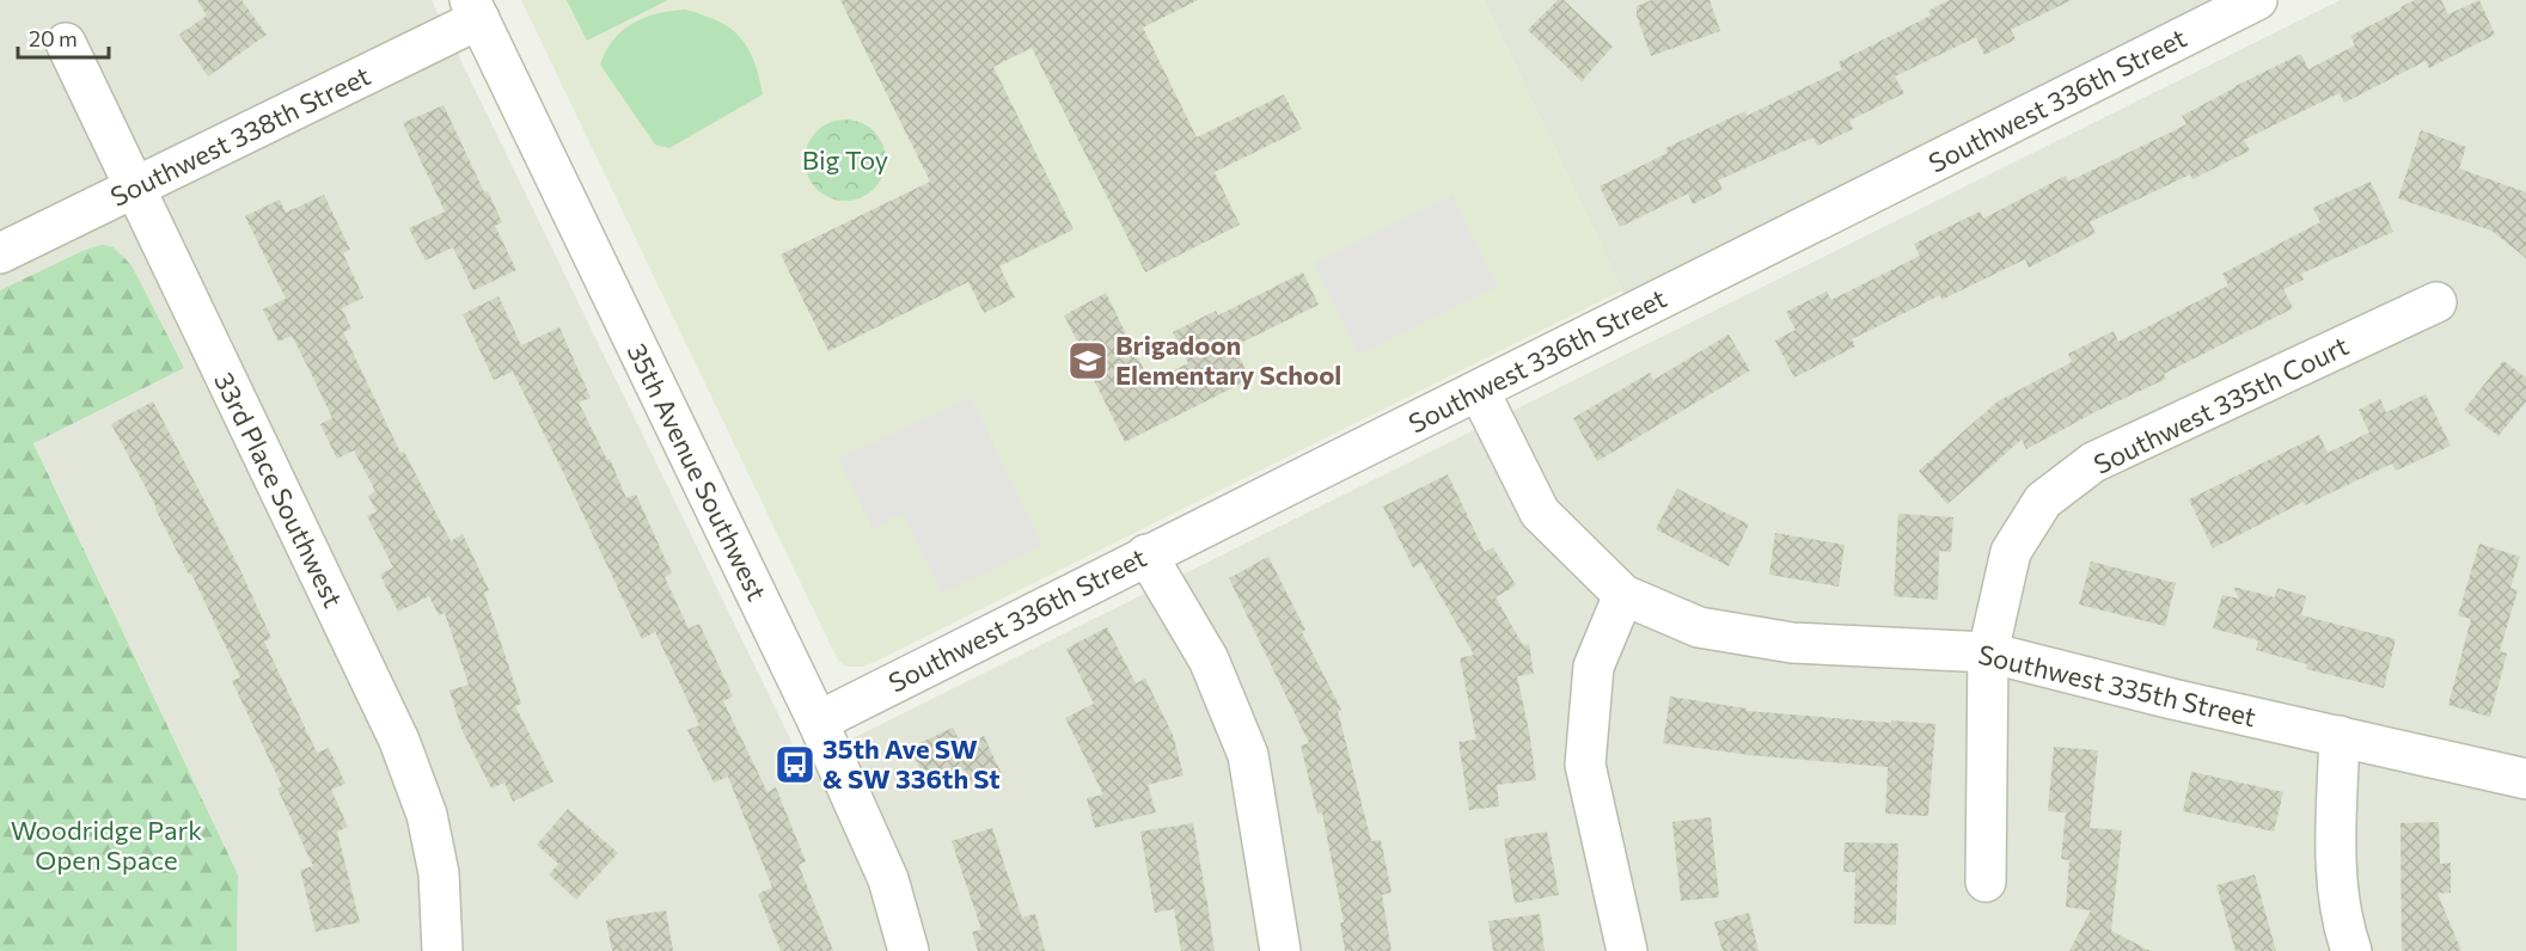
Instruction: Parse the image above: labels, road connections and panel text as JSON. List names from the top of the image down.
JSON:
{
  "streets": {
    "street": [
      "Southwest 336th Street",
      "Southwest 338th Street",
      "Southwest 335th Court",
      "35th Avenue Southwest",
      "33rd Place Southwest",
      "Southwest 335th Street"
    ]
  },
  "crossings": [
    ["Southwest 336th Street", "35th Avenue Southwest"],
    ["Southwest 338th Street", "35th Avenue Southwest"],
    ["Southwest 338th Street", "33rd Place Southwest"],
    ["Southwest 335th Court", "Southwest 335th Street"]
  ],
  "parks": ["Big Toy", "Woodridge Park Open Space"],
  "places": {
    "school or university": ["Brigadoon Elementary School"],
    "bus stop": ["35th Ave SW & SW 336th St"]
  },
  "scale_bar": "20 m"
}
